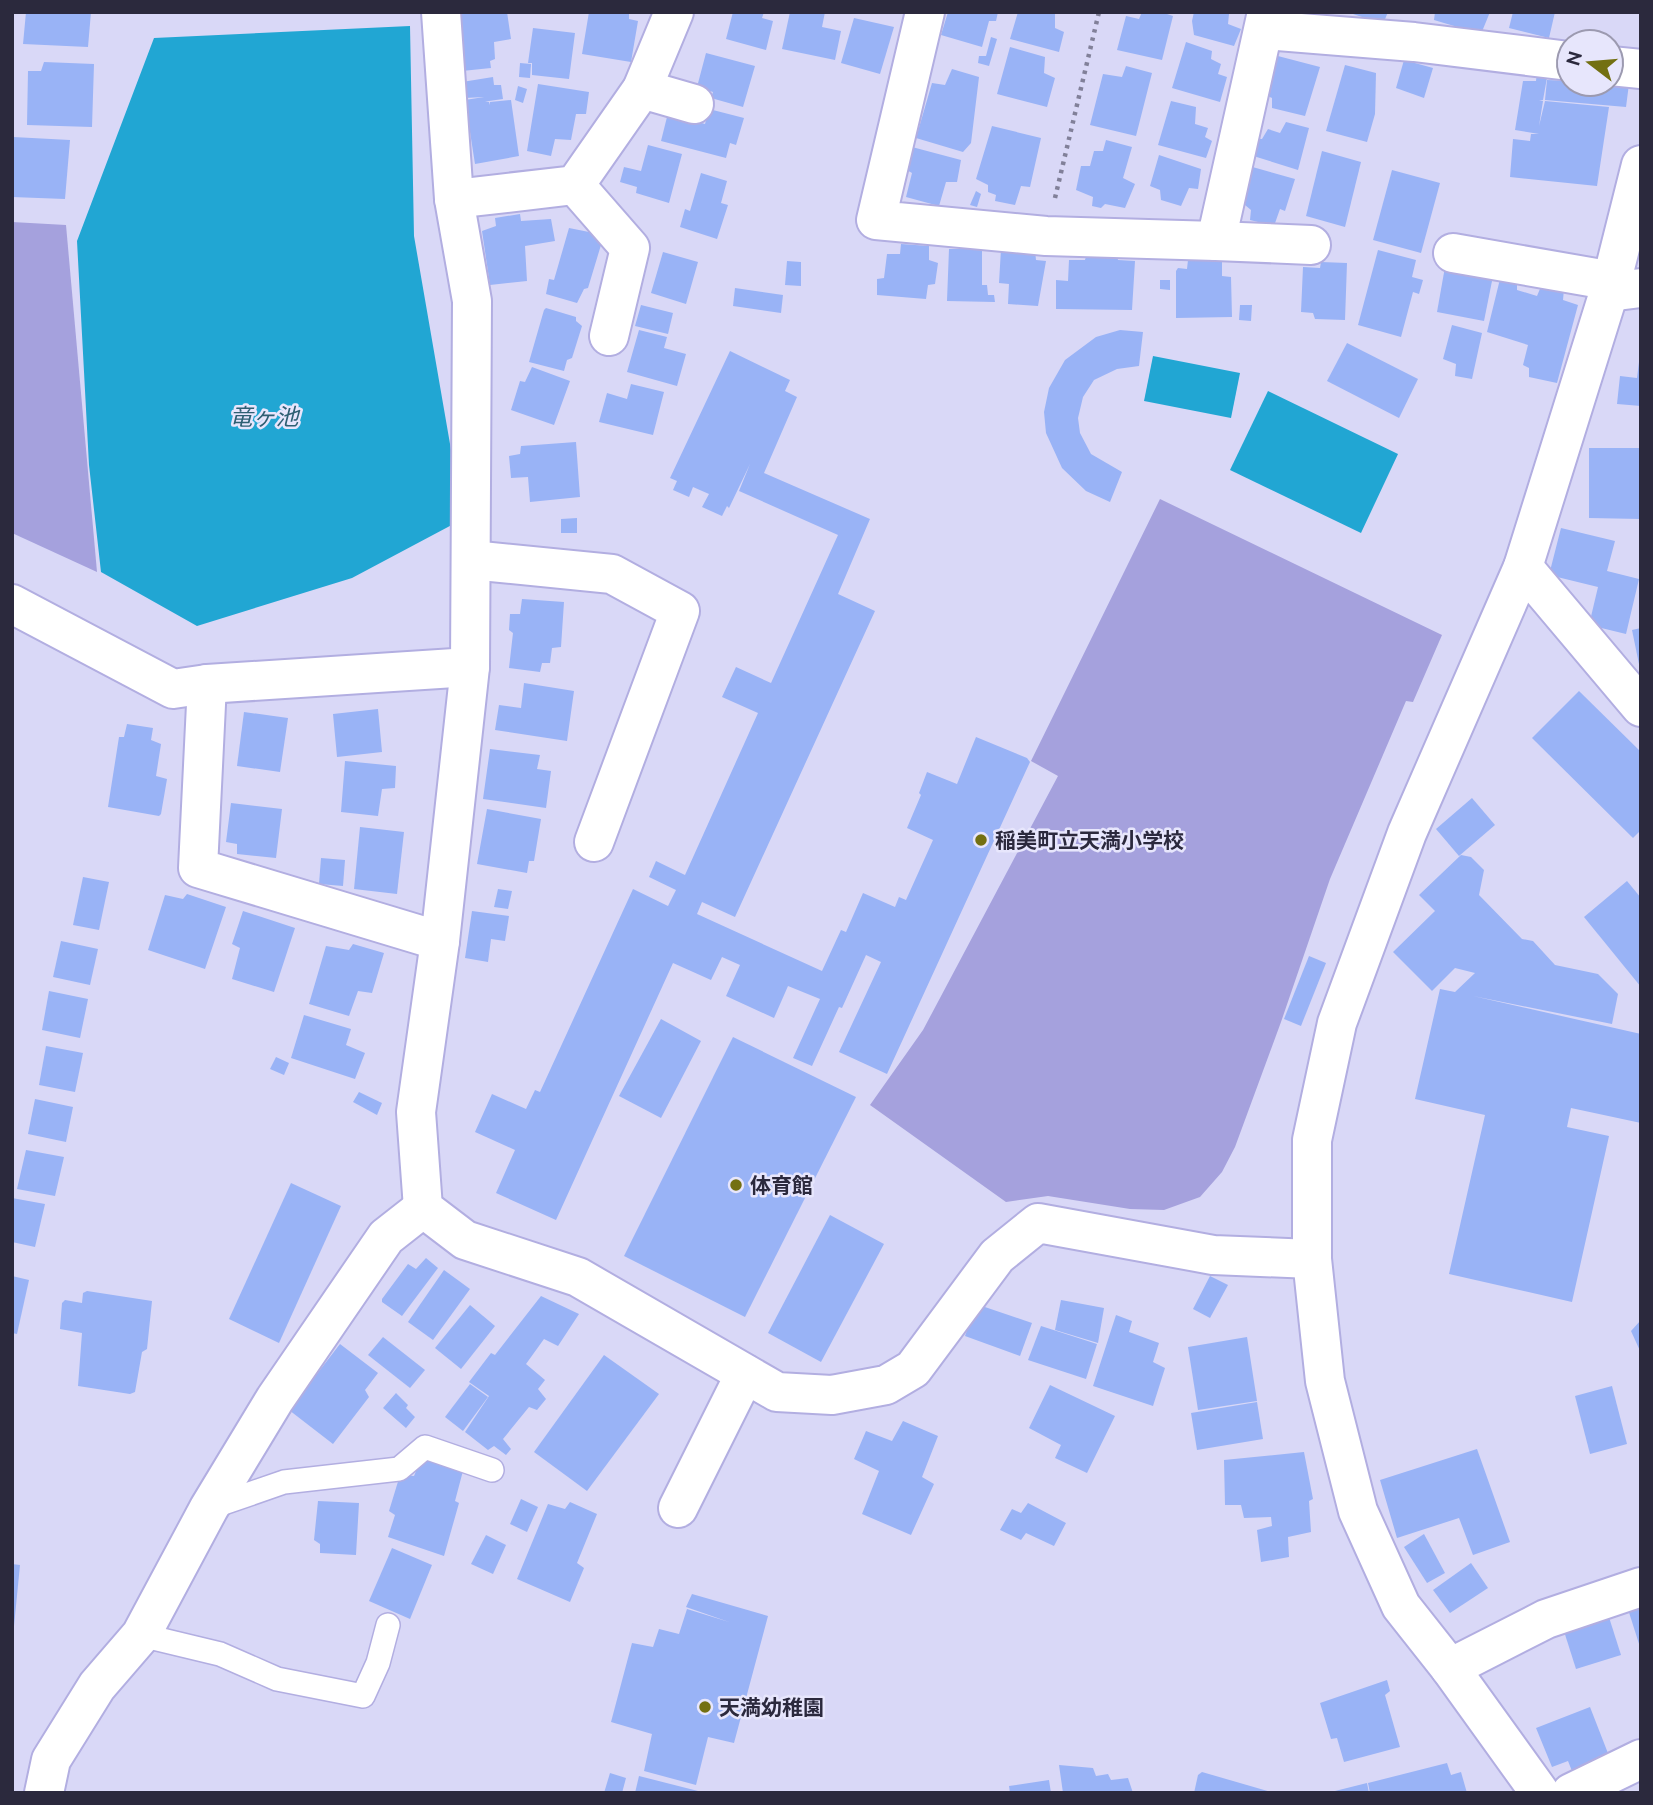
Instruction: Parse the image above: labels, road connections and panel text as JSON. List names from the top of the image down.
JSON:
{
  "water": ["竜ヶ池"],
  "places": ["稲美町立天満小学校", "体育館", "天満幼稚園"],
  "north": "left"
}
